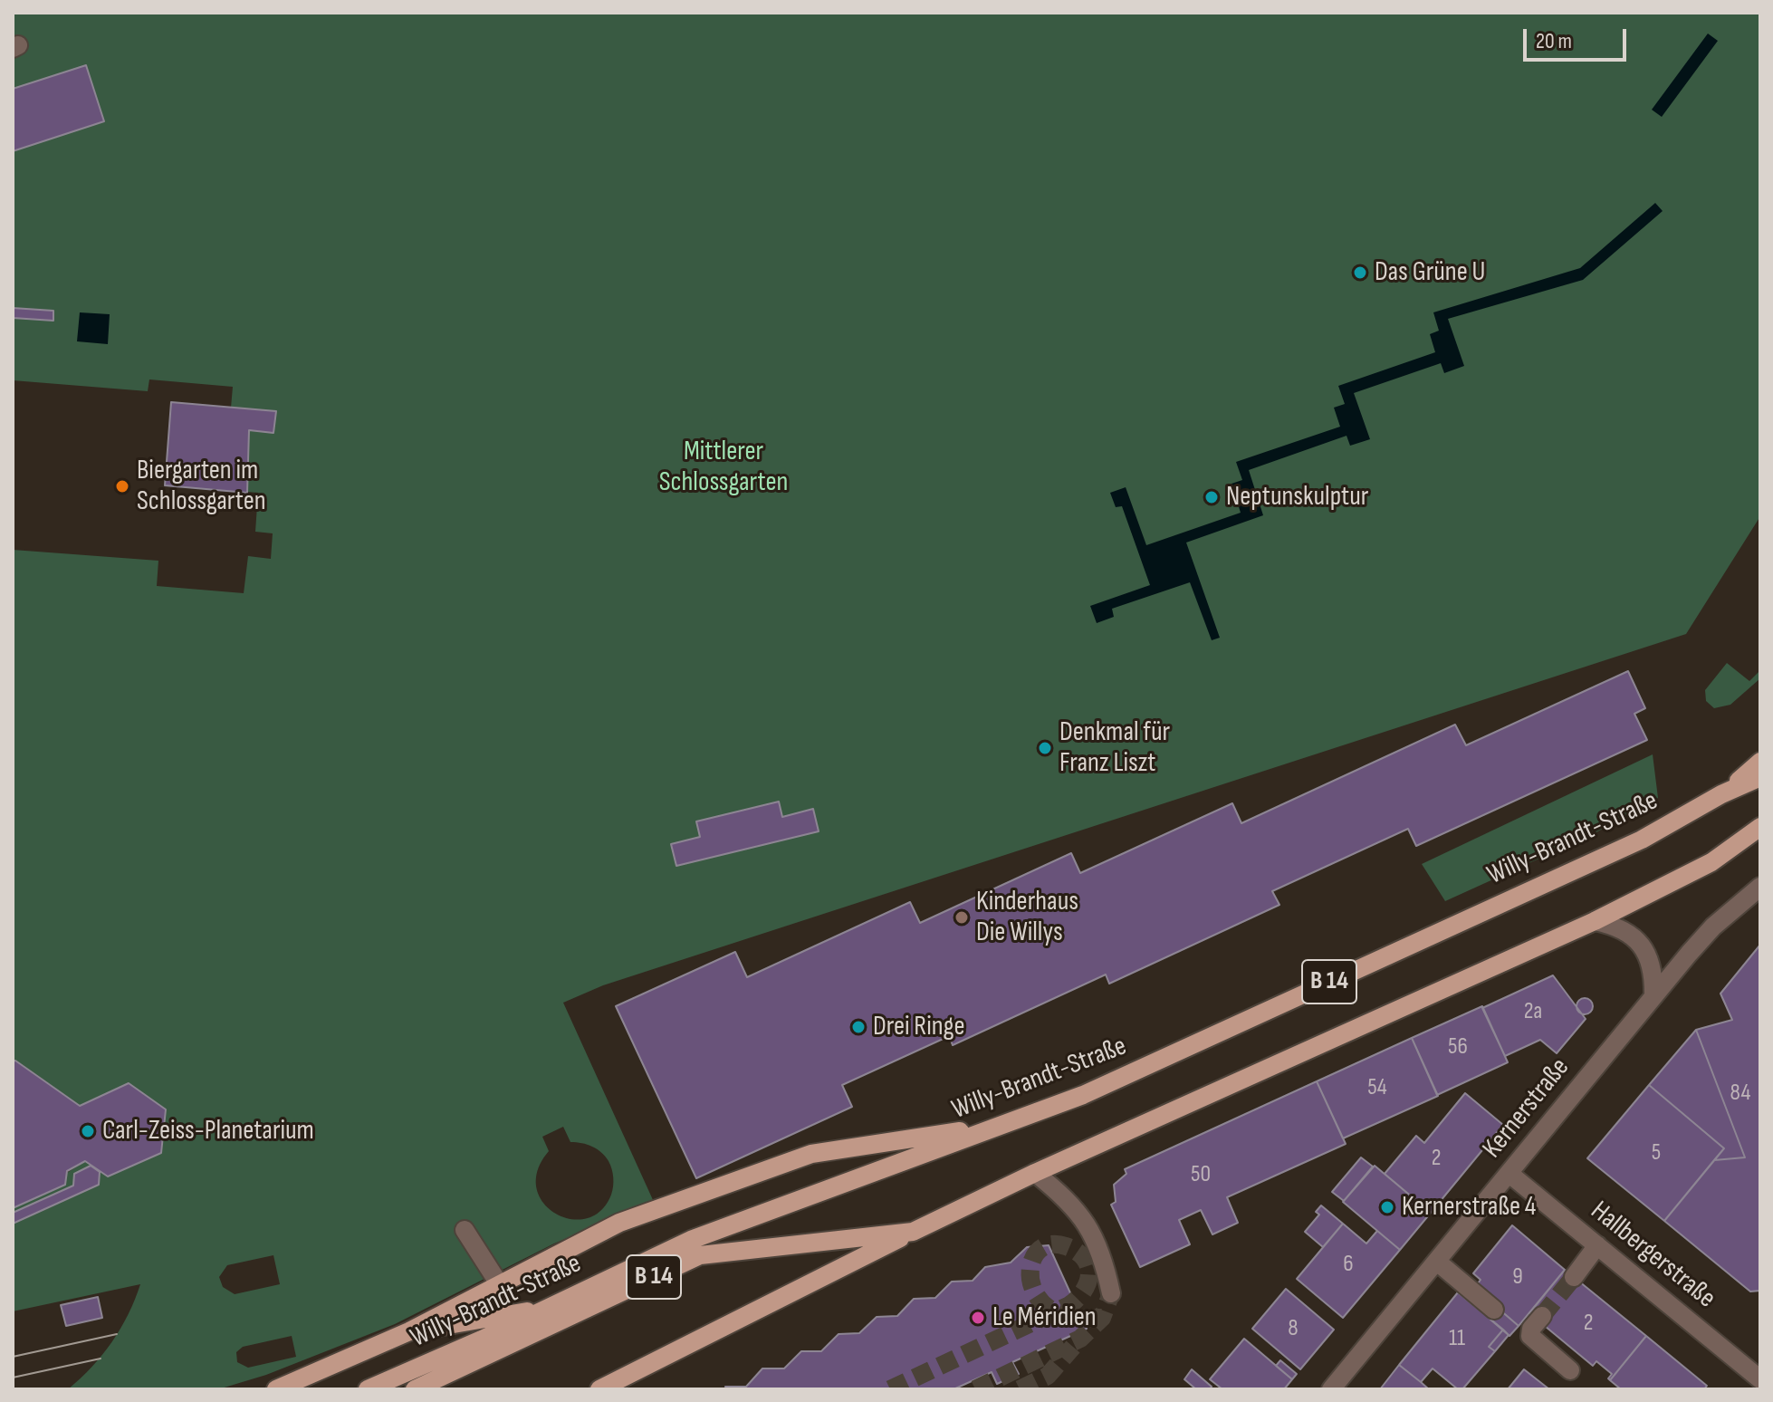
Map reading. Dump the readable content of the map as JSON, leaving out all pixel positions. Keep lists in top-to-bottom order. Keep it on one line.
{"streets":{"main road":["Willy-Brandt-Straße","B 14"],"street":["Kernerstraße","Hallbergerstraße"]},"crossings":[["Willy-Brandt-Straße","B 14"],["Kernerstraße","Hallbergerstraße"]],"parks":["Mittlerer Schlossgarten"],"places":["Das Grüne U","Biergarten im Schlossgarten","Neptunskulptur","Denkmal für Franz Liszt","Kinderhaus Die Willys","Drei Ringe","Carl-Zeiss-Planetarium","Kernerstraße 4","Le Méridien"],"house_numbers":["2a","56","54","84","5","2","50","6","9","2","8","11"],"scale_bar":"20 m"}
